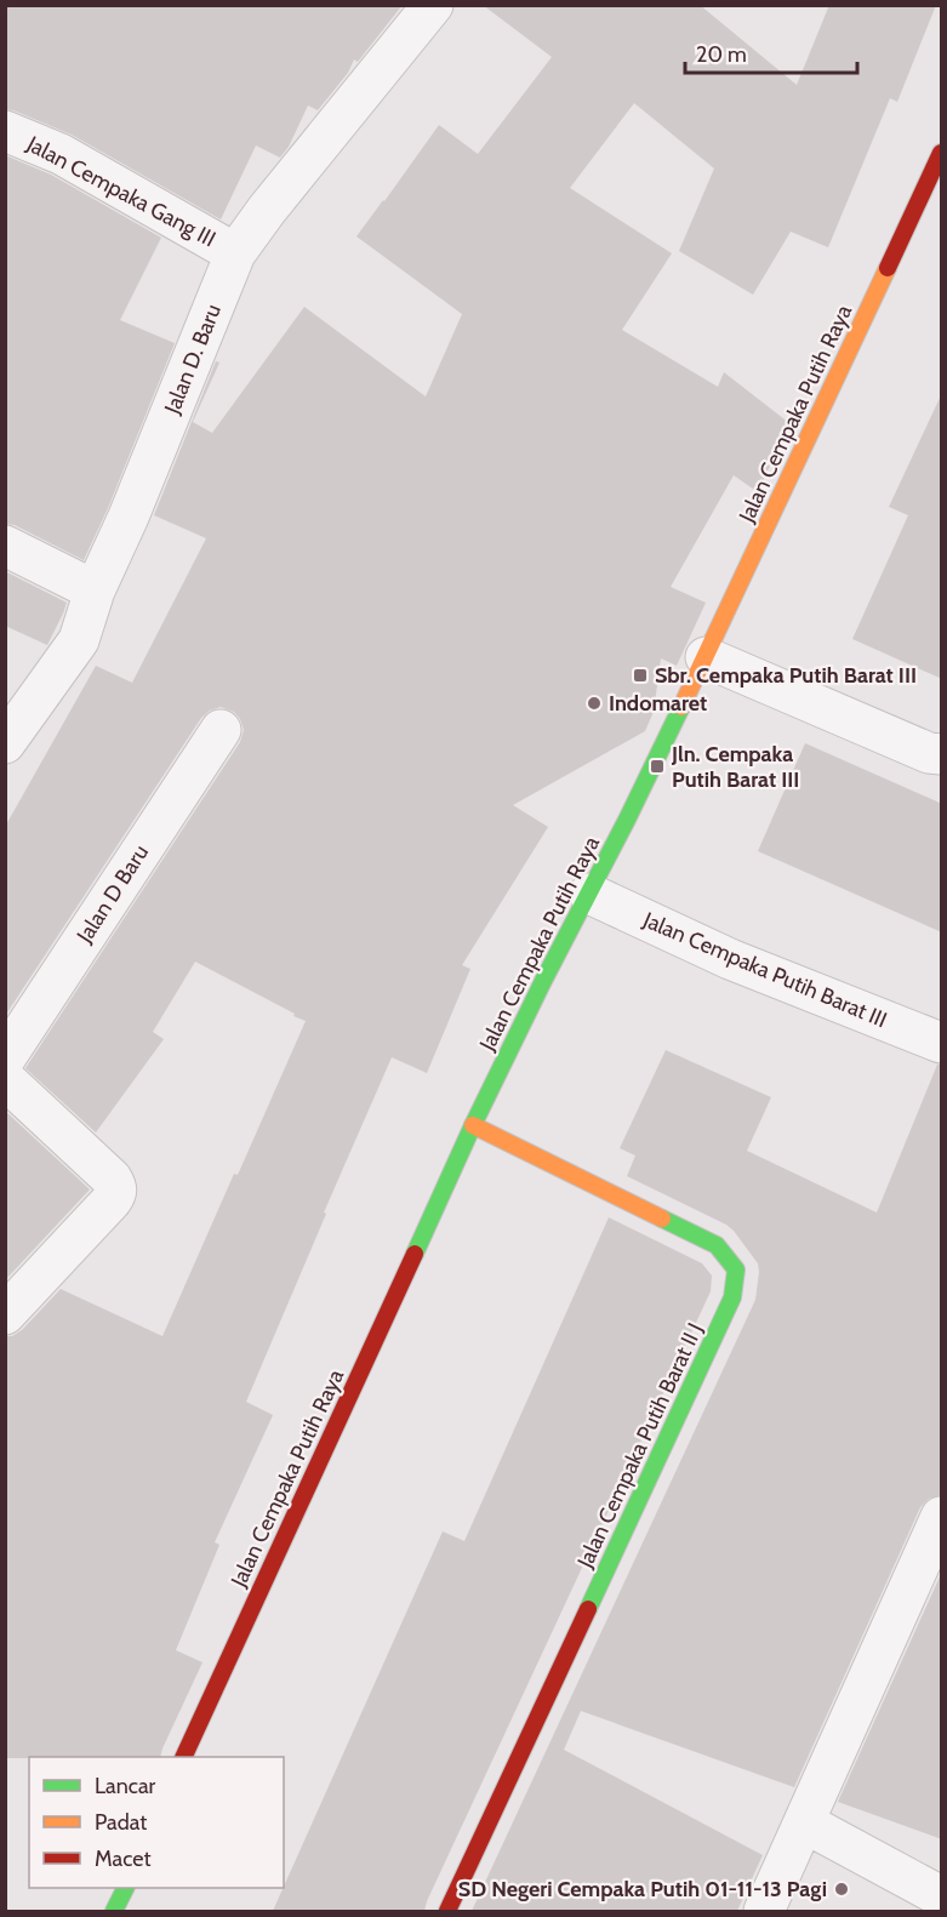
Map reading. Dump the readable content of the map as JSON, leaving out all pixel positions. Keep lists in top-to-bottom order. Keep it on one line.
{"streets":{"street":["Jalan Cempaka Gang III","Jalan D. Baru","Jalan Cempaka Putih Raya","Jalan D Baru","Jalan Cempaka Putih Barat III","Jalan Cempaka Putih Barat II J"]},"crossings":[["Jalan Cempaka Gang III","Jalan D. Baru"],["Jalan Cempaka Putih Raya","Jalan Cempaka Putih Barat III"],["Jalan Cempaka Putih Raya","Jalan Cempaka Putih Barat II J"]],"places":{"transit":["Sbr. Cempaka Putih Barat III","Jln. Cempaka Putih Barat III"],"other":["Indomaret","SD Negeri Cempaka Putih 01-11-13 Pagi"]},"legend":["Lancar","Padat","Macet"],"scale_bar":"20 m"}
